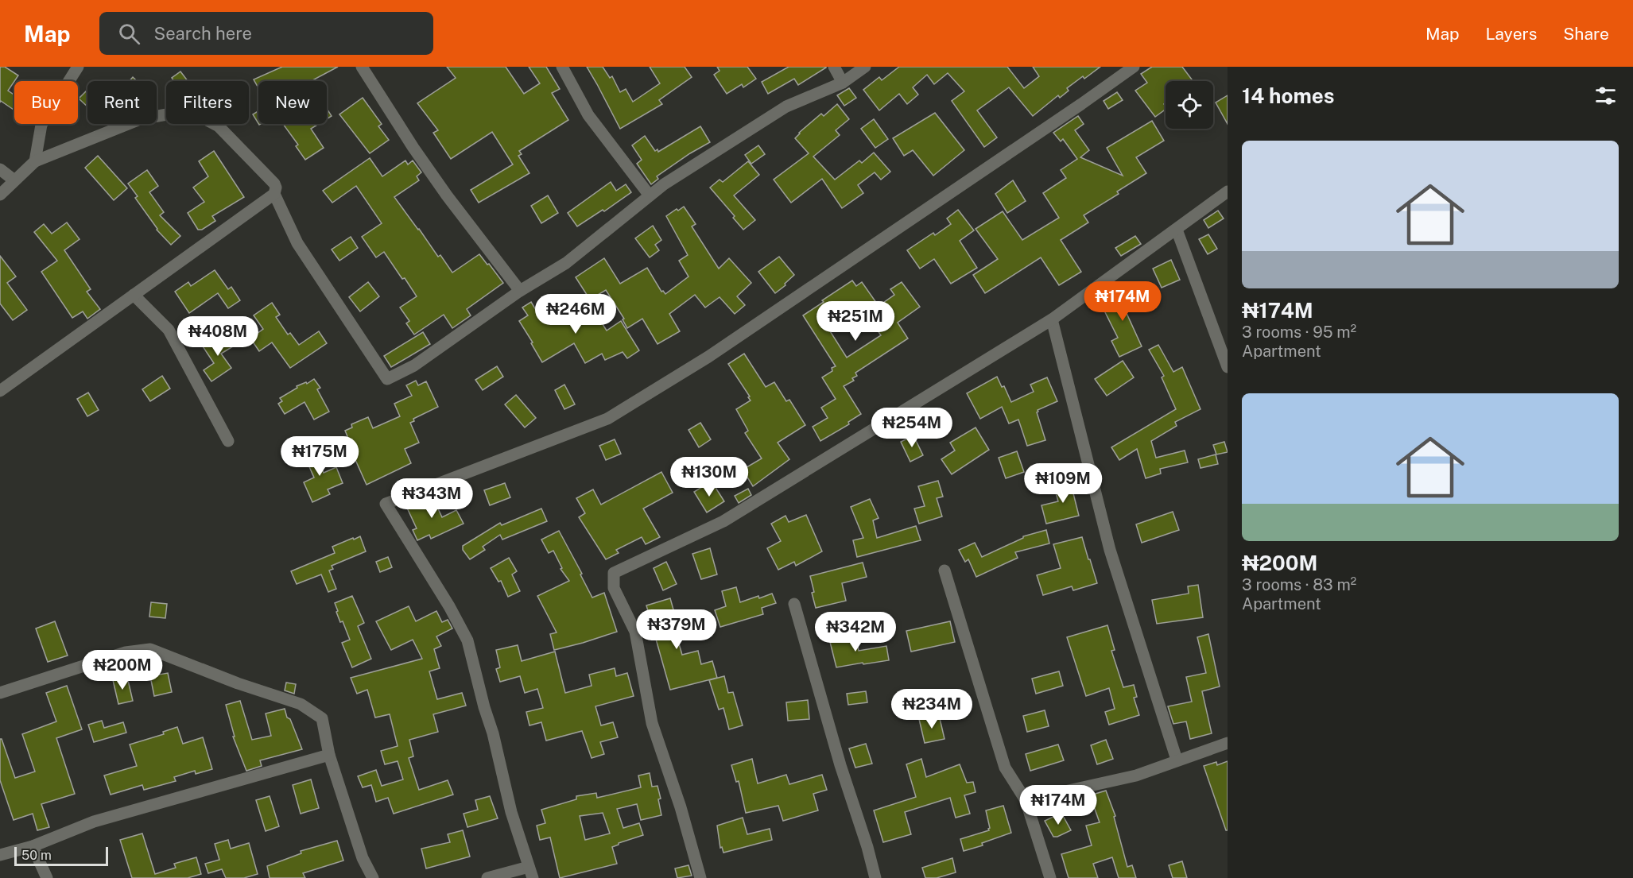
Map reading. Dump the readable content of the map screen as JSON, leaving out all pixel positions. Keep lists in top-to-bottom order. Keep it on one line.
{"scale_bar":"50 m","page":{"header":"Map","search":"Search here","nav":["Map","Layers","Share"],"heading":"14 homes","chip":["Buy","Rent","Filters","New"],"list":[{"name":"₦174M","note":"3 rooms · 95 m² · Apartment"},{"name":"₦200M","note":"3 rooms · 83 m² · Apartment"}],"price":["₦174M","₦246M","₦251M","₦408M","₦254M","₦175M","₦130M","₦109M","₦343M","₦379M","₦342M","₦200M","₦234M","₦174M"],"scale":"50 m"}}
